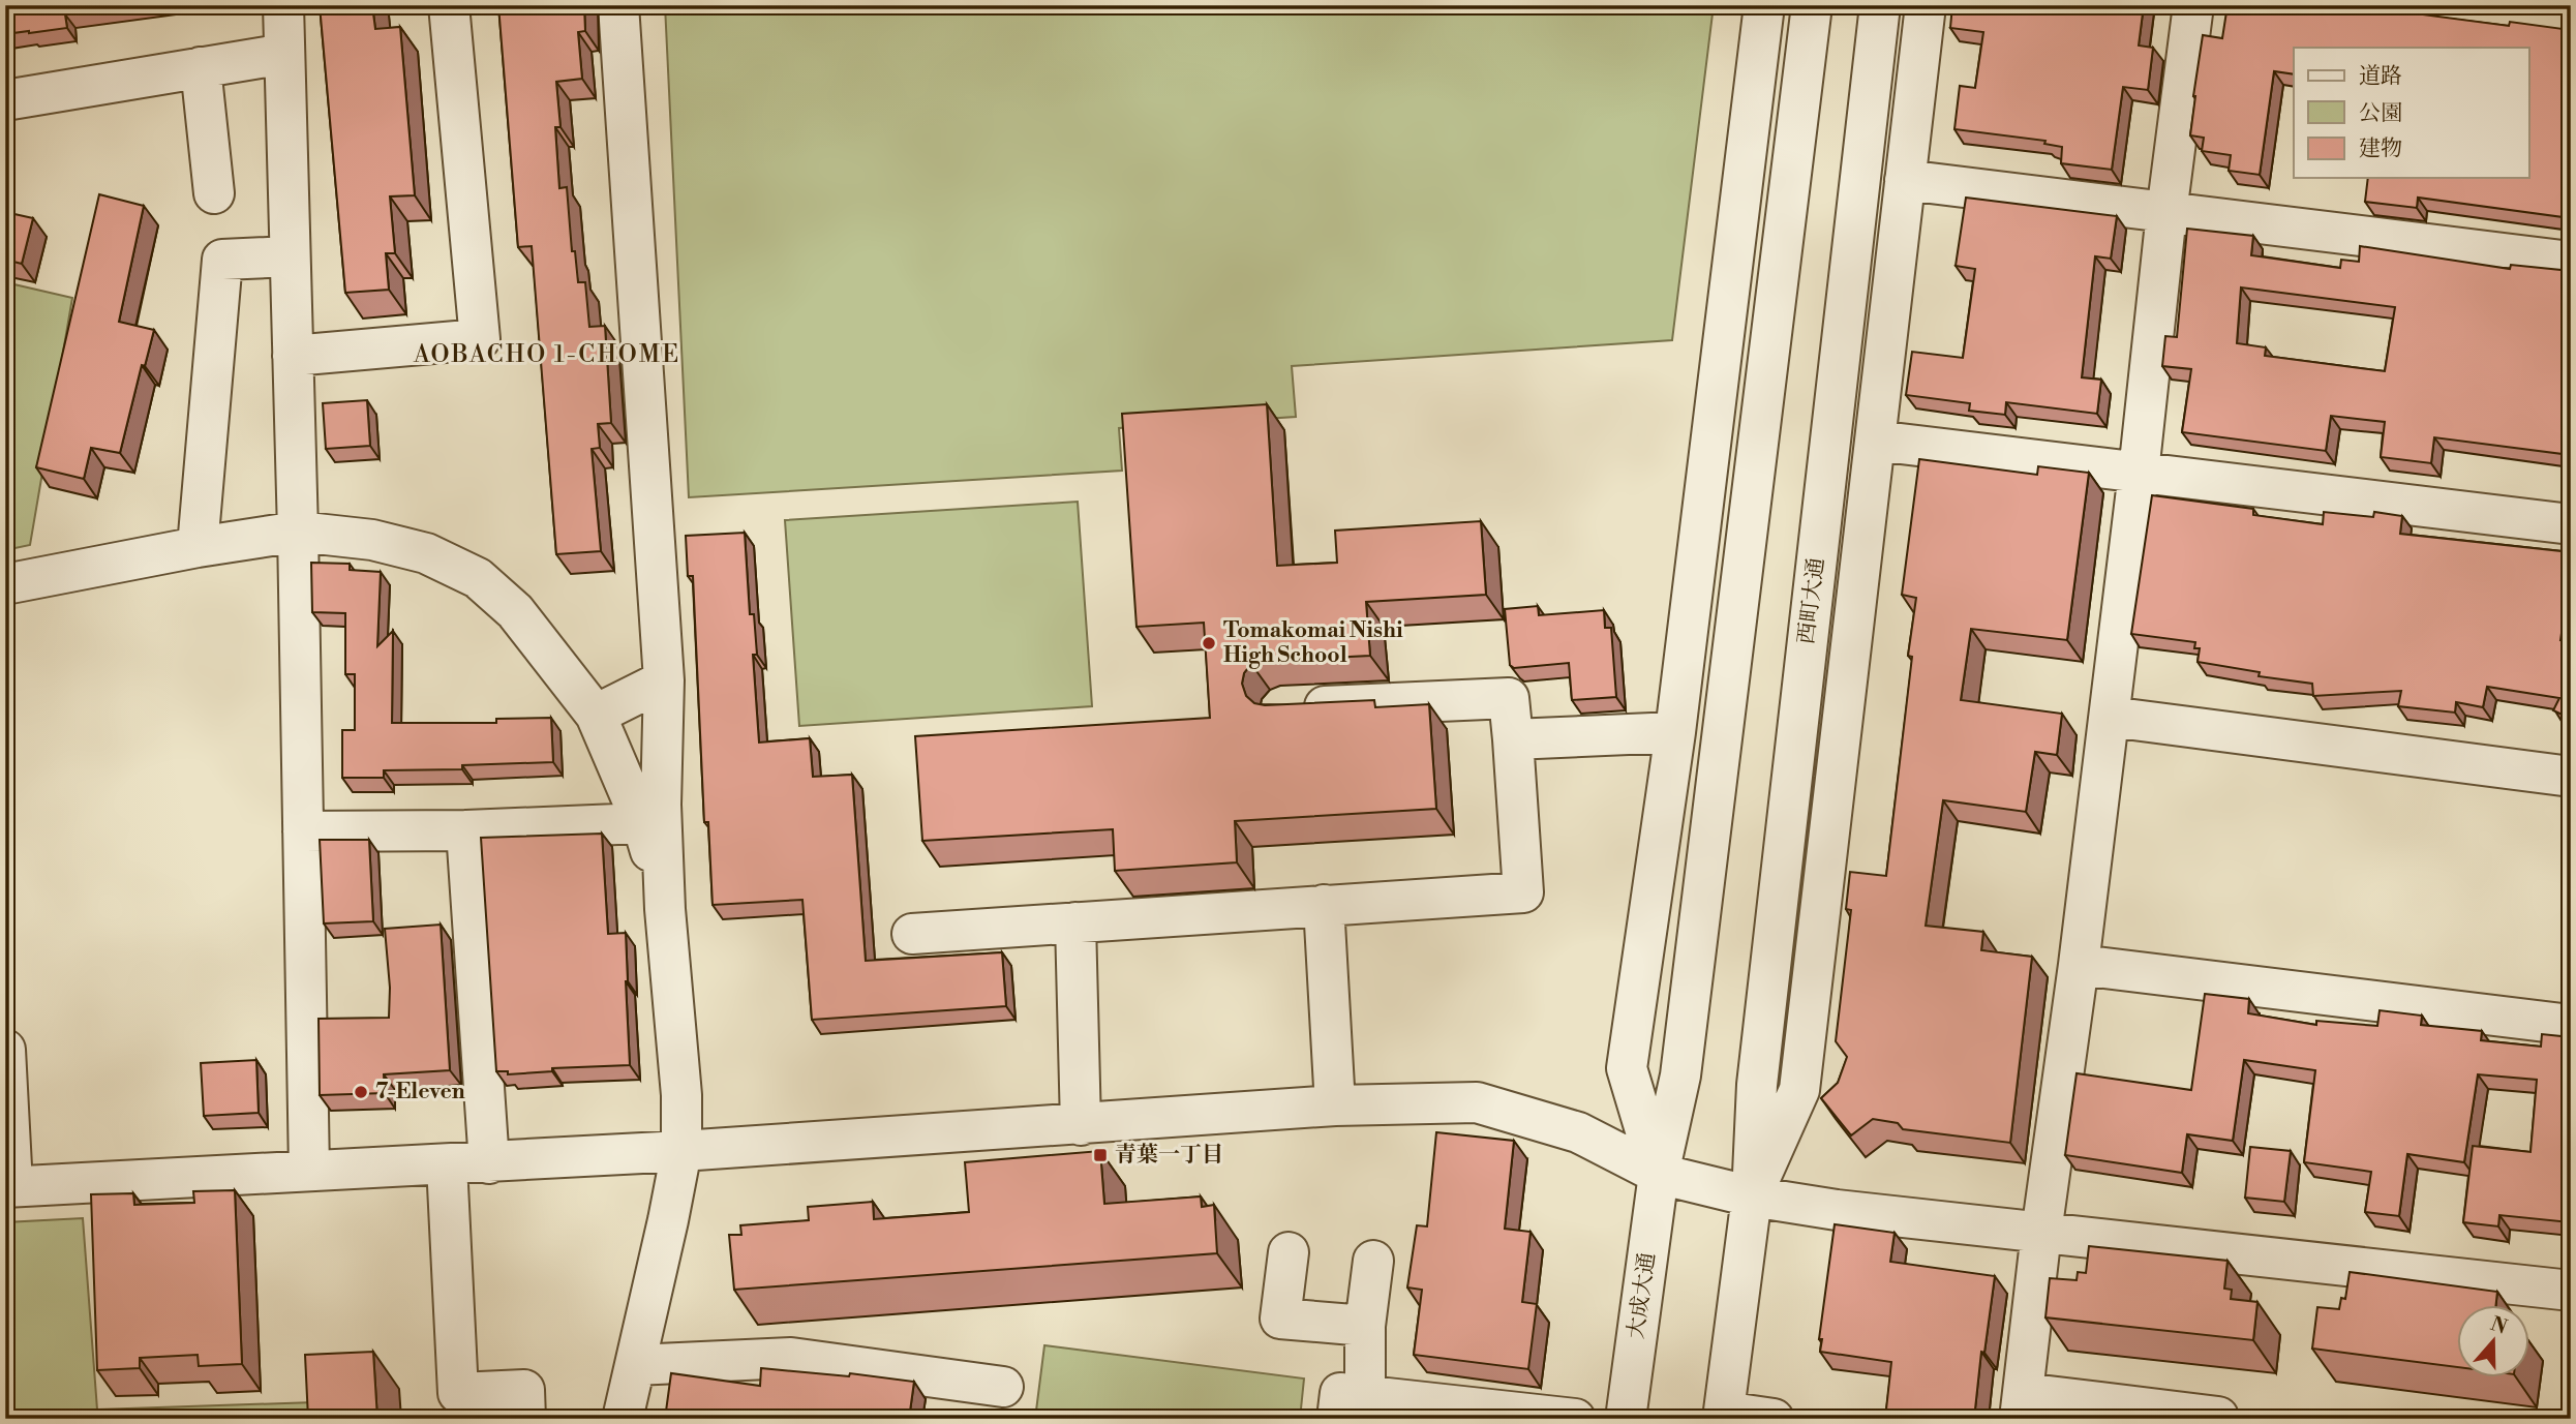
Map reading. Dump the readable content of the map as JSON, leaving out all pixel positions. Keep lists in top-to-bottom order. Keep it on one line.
{"streets":{"street":["西町大通","大成大通"]},"districts":["AOBACHO 1-CHOME"],"places":{"other":["Tomakomai Nishi High School","7-Eleven"],"transit":["青葉一丁目"]},"legend":["道路","公園","建物"],"north":"top"}
